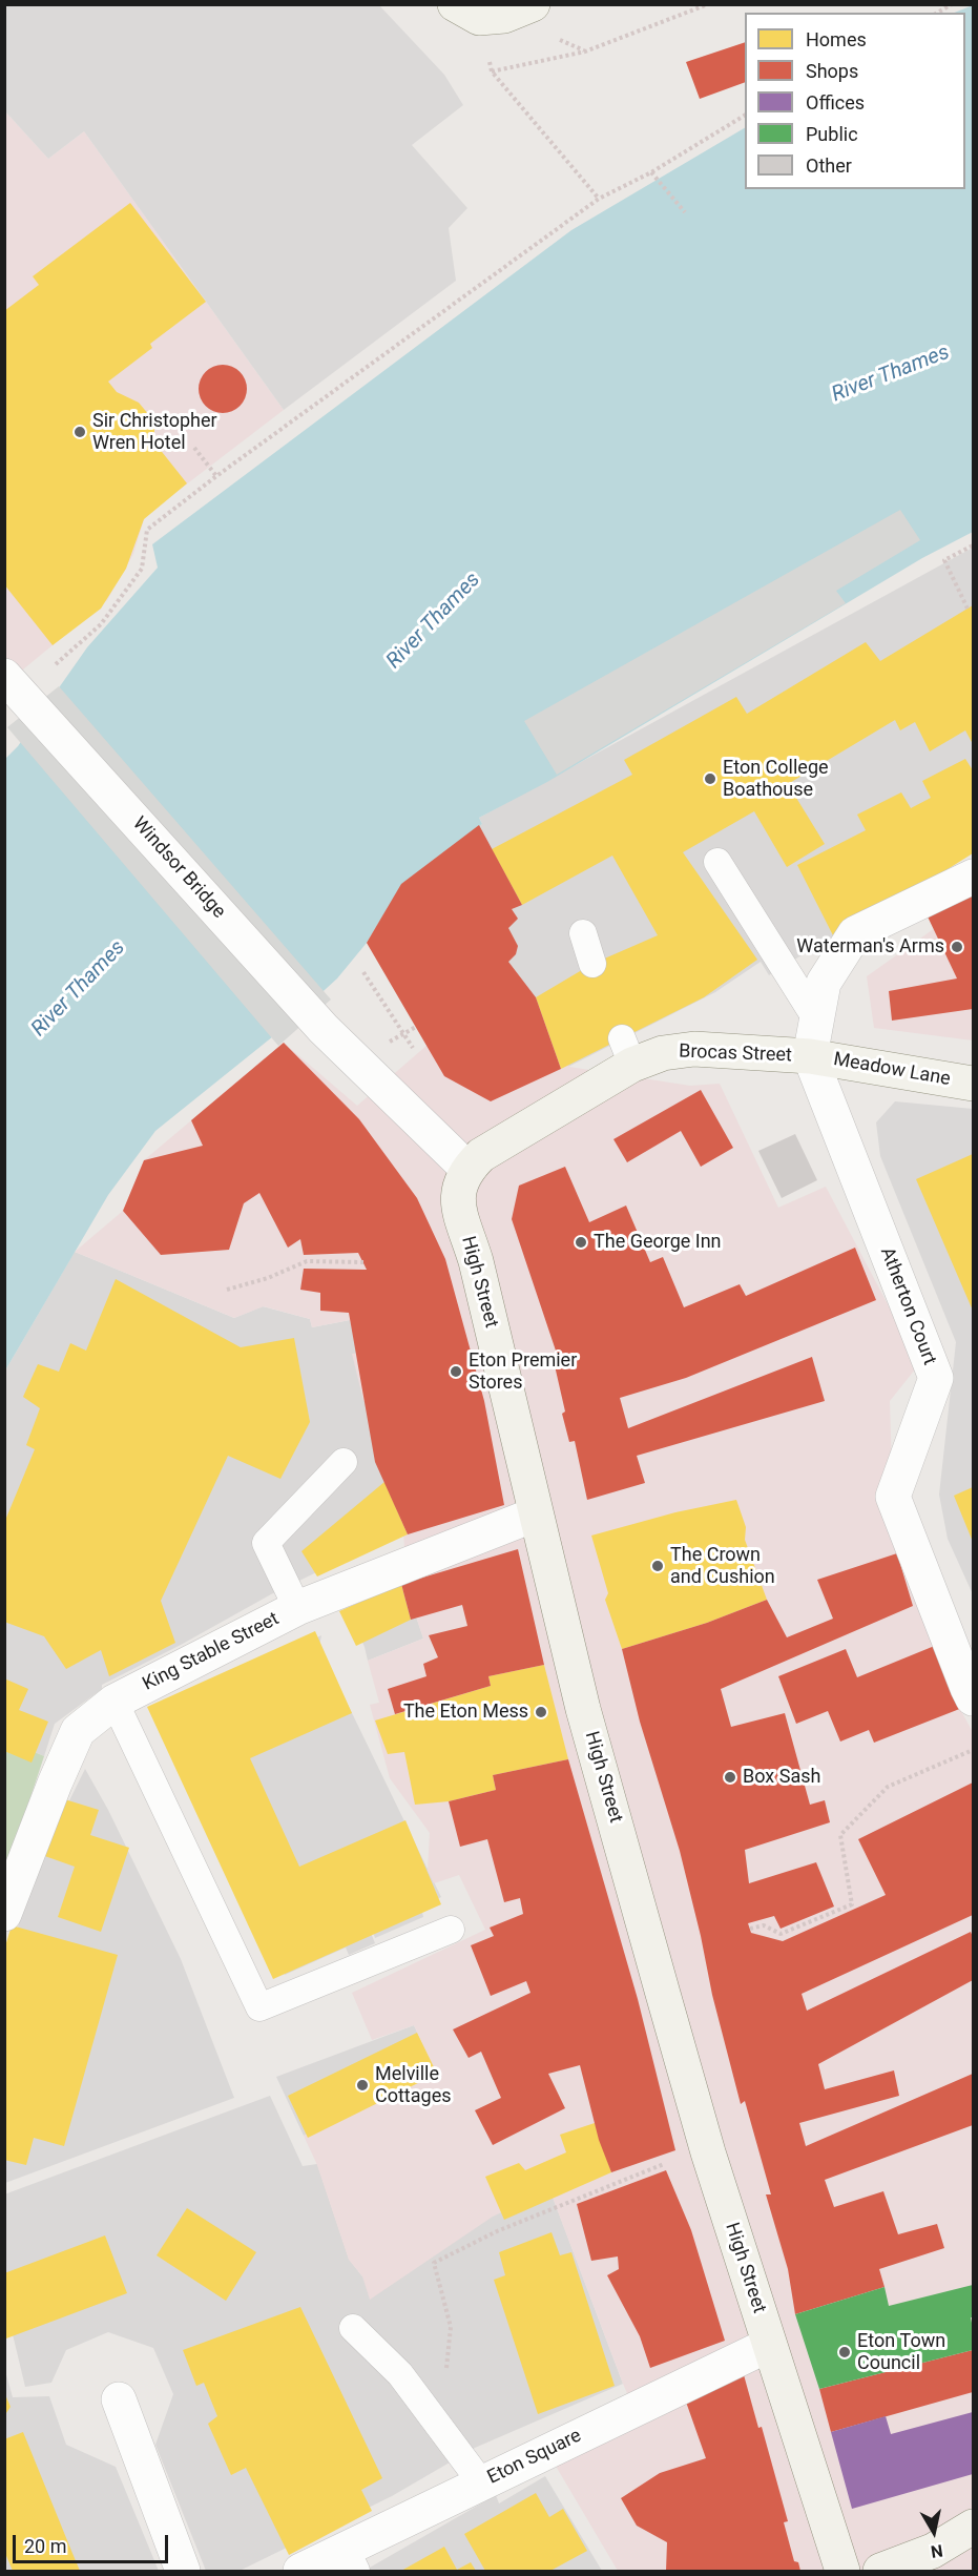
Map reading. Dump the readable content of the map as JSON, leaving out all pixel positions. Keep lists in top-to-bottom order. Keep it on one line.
{"streets":{"main road":["Brocas Street","Meadow Lane","High Street"],"street":["Windsor Bridge","Atherton Court","King Stable Street","Eton Square"]},"crossings":[["Windsor Bridge","Brocas Street"],["Windsor Bridge","High Street"],["Brocas Street","Meadow Lane"],["Brocas Street","High Street"],["Brocas Street","Atherton Court"],["Meadow Lane","Atherton Court"],["High Street","King Stable Street"],["High Street","Eton Square"]],"water":["River Thames"],"places":["Sir Christopher Wren Hotel","Eton College Boathouse","Waterman's Arms","The George Inn","Eton Premier Stores","The Crown and Cushion","The Eton Mess","Box Sash","Melville Cottages","Eton Town Council"],"legend":["Homes","Shops","Offices","Public","Other"],"scale_bar":"20 m","north":"bottom"}
